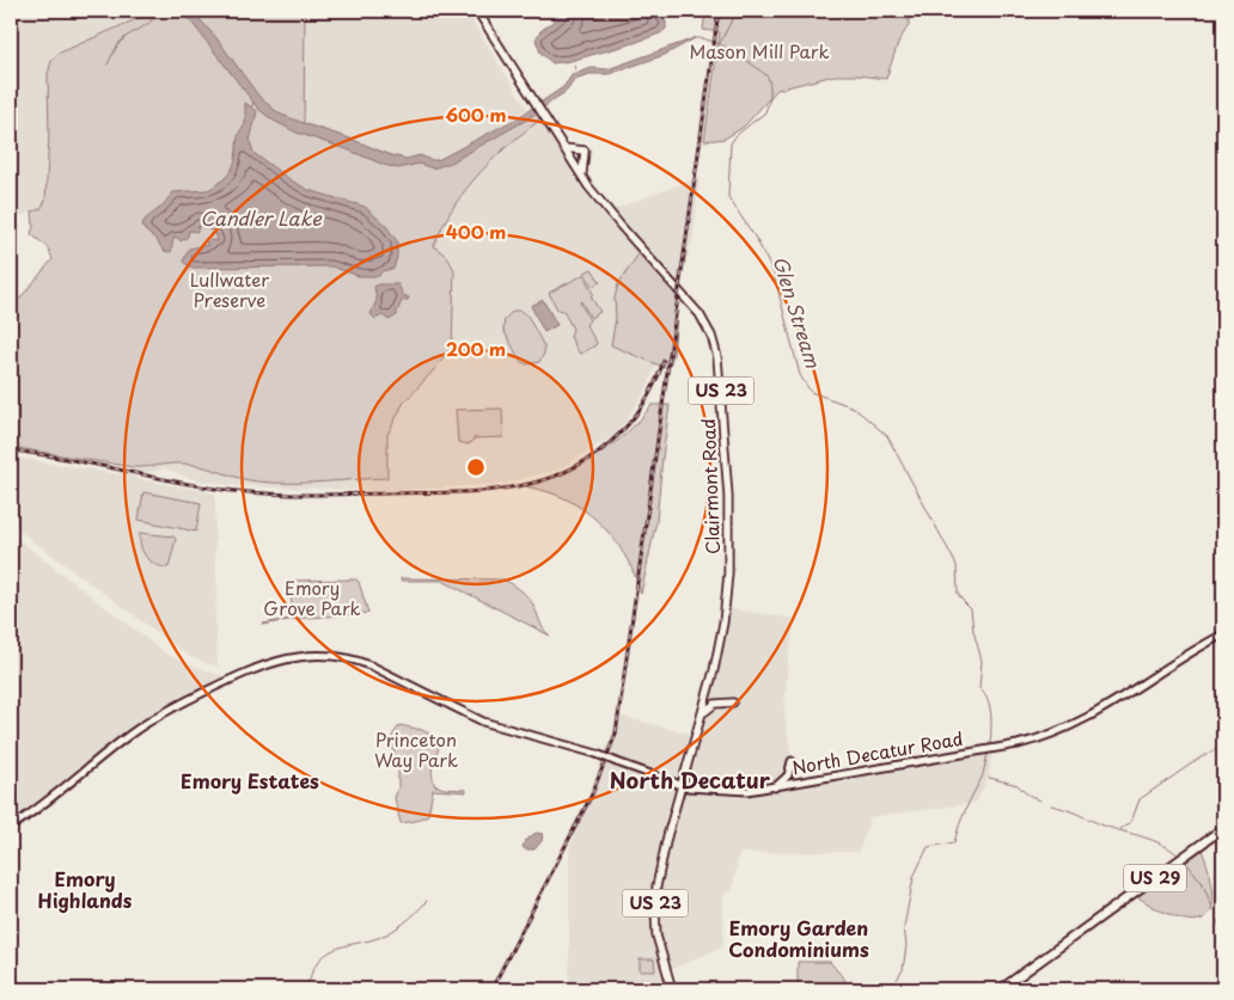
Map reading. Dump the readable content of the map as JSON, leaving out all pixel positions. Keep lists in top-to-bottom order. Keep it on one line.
{"streets":{"highway":["US 29"],"main road":["US 23","Clairmont Road","North Decatur Road"]},"crossings":[["Clairmont Road","North Decatur Road"]],"districts":["Emory Estates","North Decatur","Emory Highlands","Emory Garden Condominiums"],"water":["Candler Lake","Glen Stream"],"parks":["Mason Mill Park","Lullwater Preserve","Emory Grove Park","Princeton Way Park"],"rings":["600 m","400 m","200 m"]}
